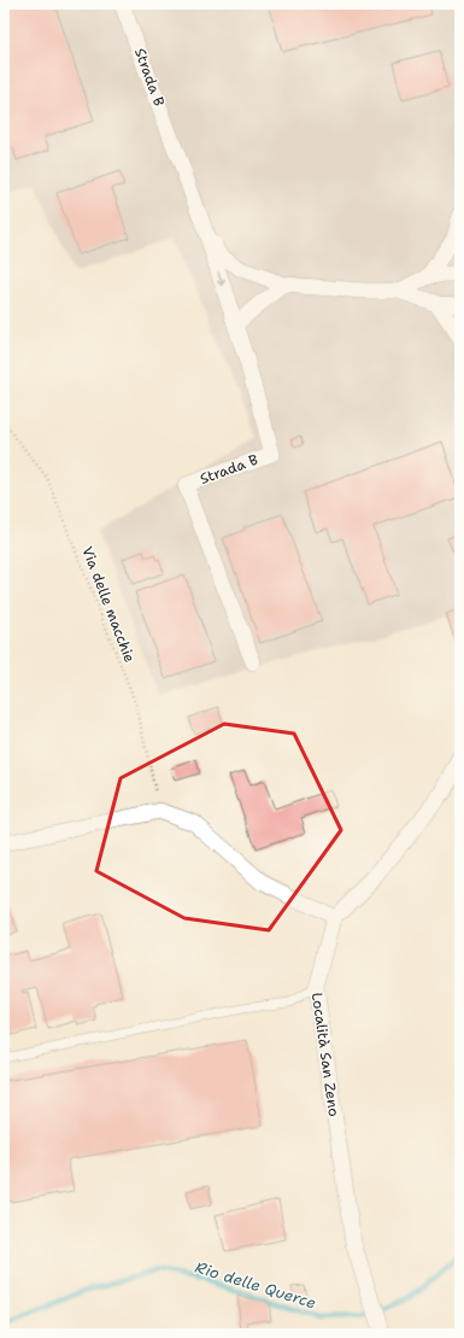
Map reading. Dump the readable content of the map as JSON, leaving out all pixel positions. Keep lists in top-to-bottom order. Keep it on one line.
{"streets":{"street":["Strada B","Località San Zeno"],"path":["Via delle macchie"]},"water":["Rio delle Querce"]}
